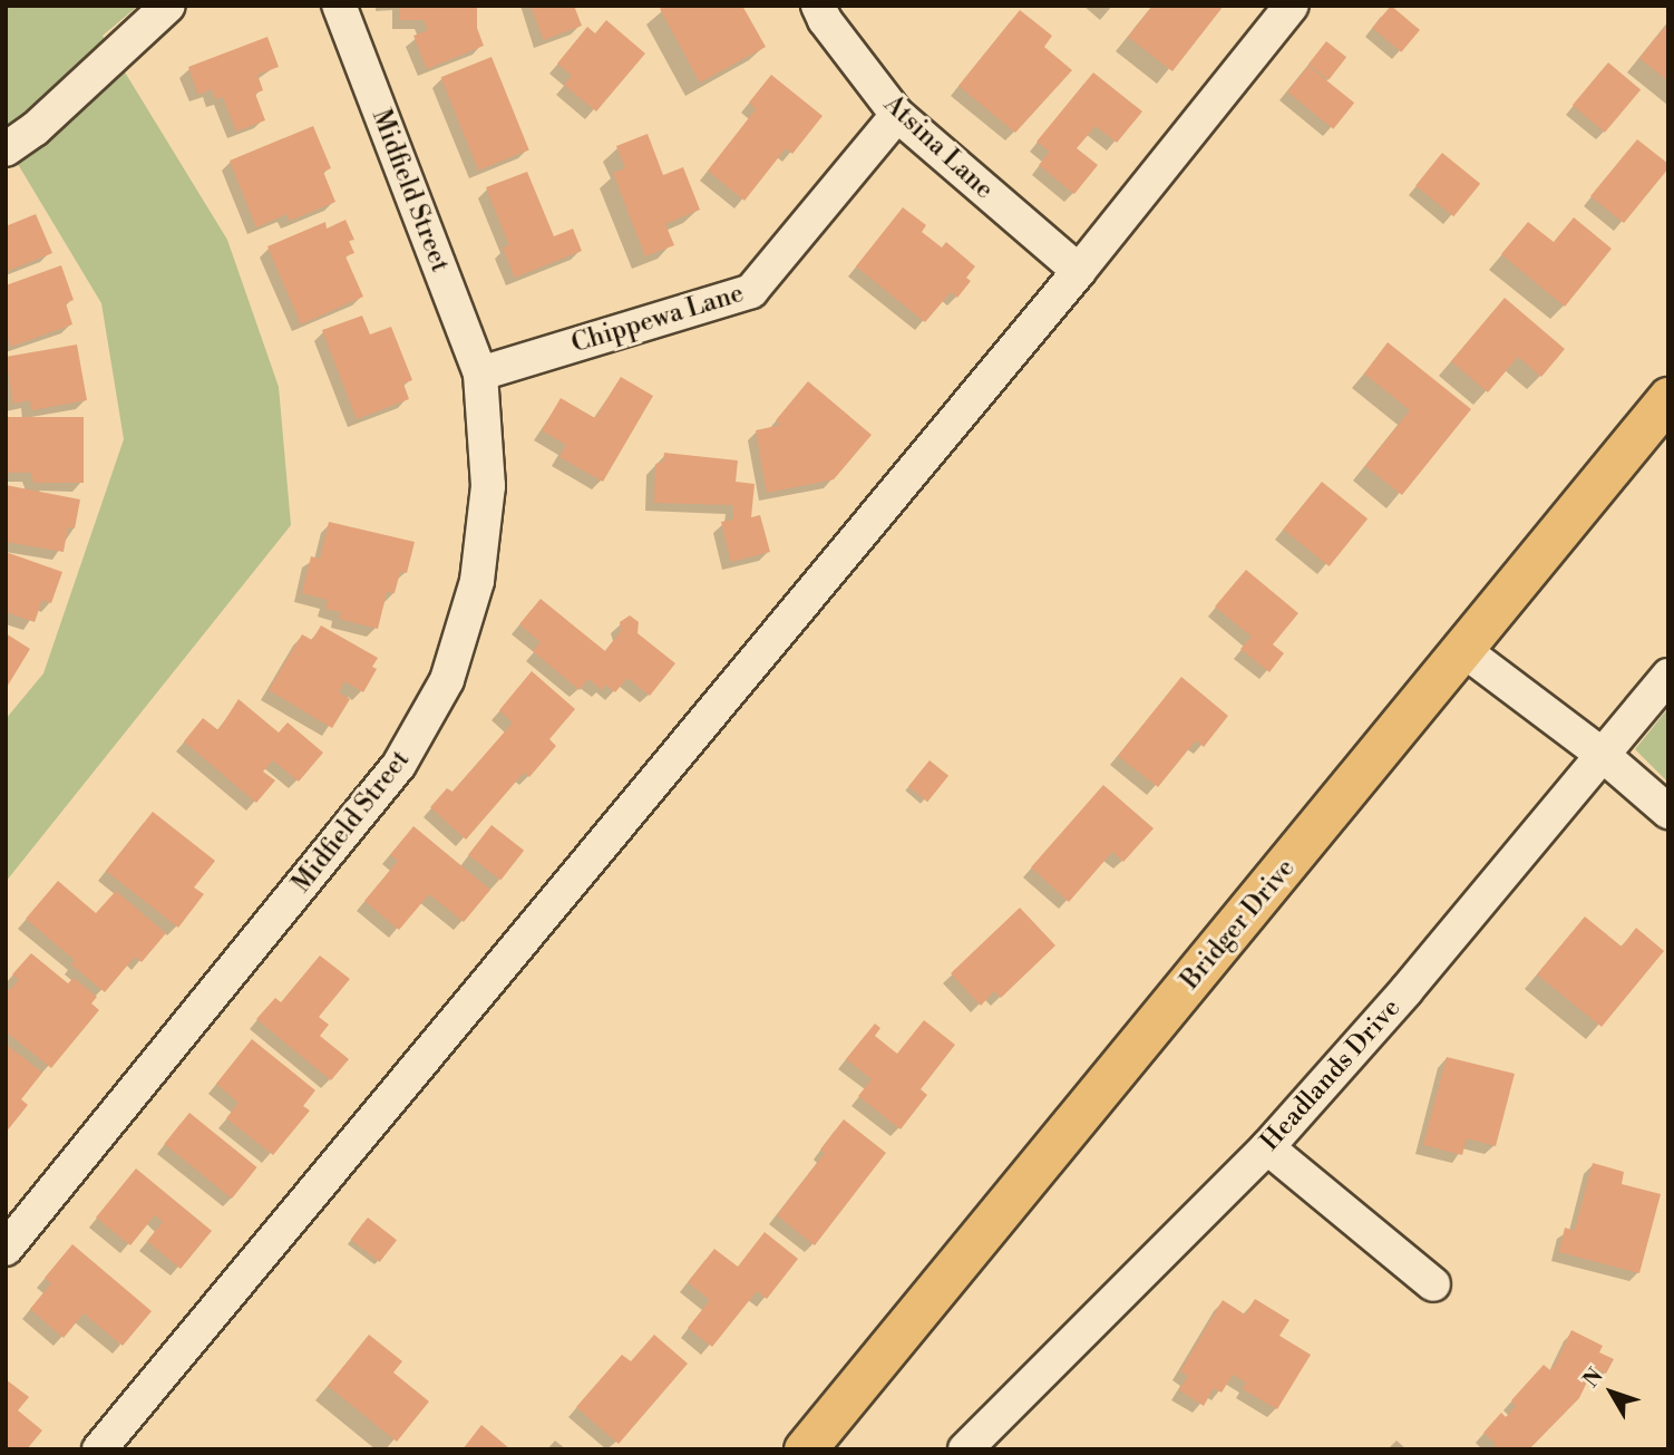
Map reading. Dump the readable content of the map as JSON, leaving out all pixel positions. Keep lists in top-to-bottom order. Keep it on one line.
{"streets":{"main road":["Bridger Drive"],"street":["Atsina Lane","Midfield Street","Chippewa Lane","Headlands Drive"]},"crossings":[["Atsina Lane","Chippewa Lane"],["Midfield Street","Chippewa Lane"]],"north":"top left"}
